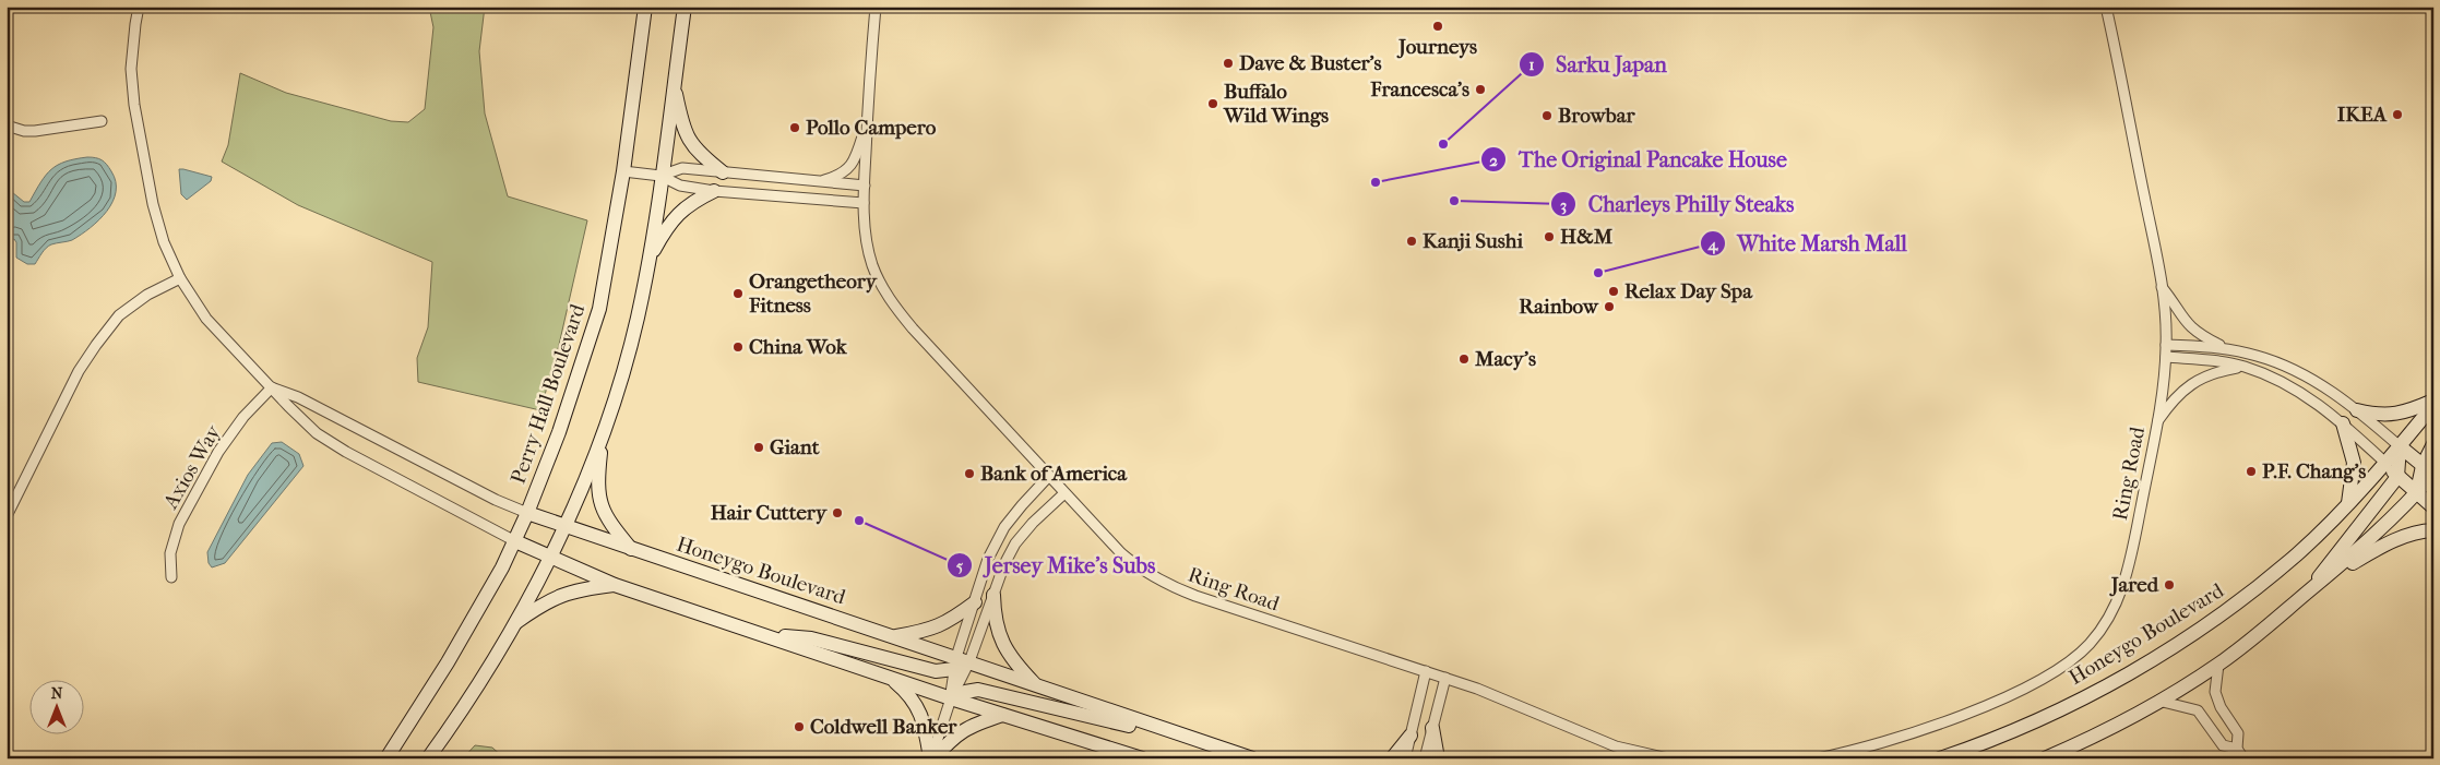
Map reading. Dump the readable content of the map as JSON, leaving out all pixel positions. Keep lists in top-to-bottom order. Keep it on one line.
{"streets":{"main road":["Perry Hall Boulevard","Honeygo Boulevard"],"street":["Axios Way","Ring Road"]},"crossings":[["Perry Hall Boulevard","Honeygo Boulevard"],["Axios Way","Honeygo Boulevard"]],"places":["Journeys","Dave & Buster's","Francesca's","Buffalo Wild Wings","IKEA","Browbar","Pollo Campero","Sarku Japan","The Original Pancake House","Charleys Philly Steaks","H&M","Kanji Sushi","White Marsh Mall","Relax Day Spa","Orangetheory Fitness","Rainbow","China Wok","Macy's","Giant","P.F. Chang's","Bank of America","Hair Cuttery","Jersey Mike's Subs","Jared","Coldwell Banker"],"north":"top"}
